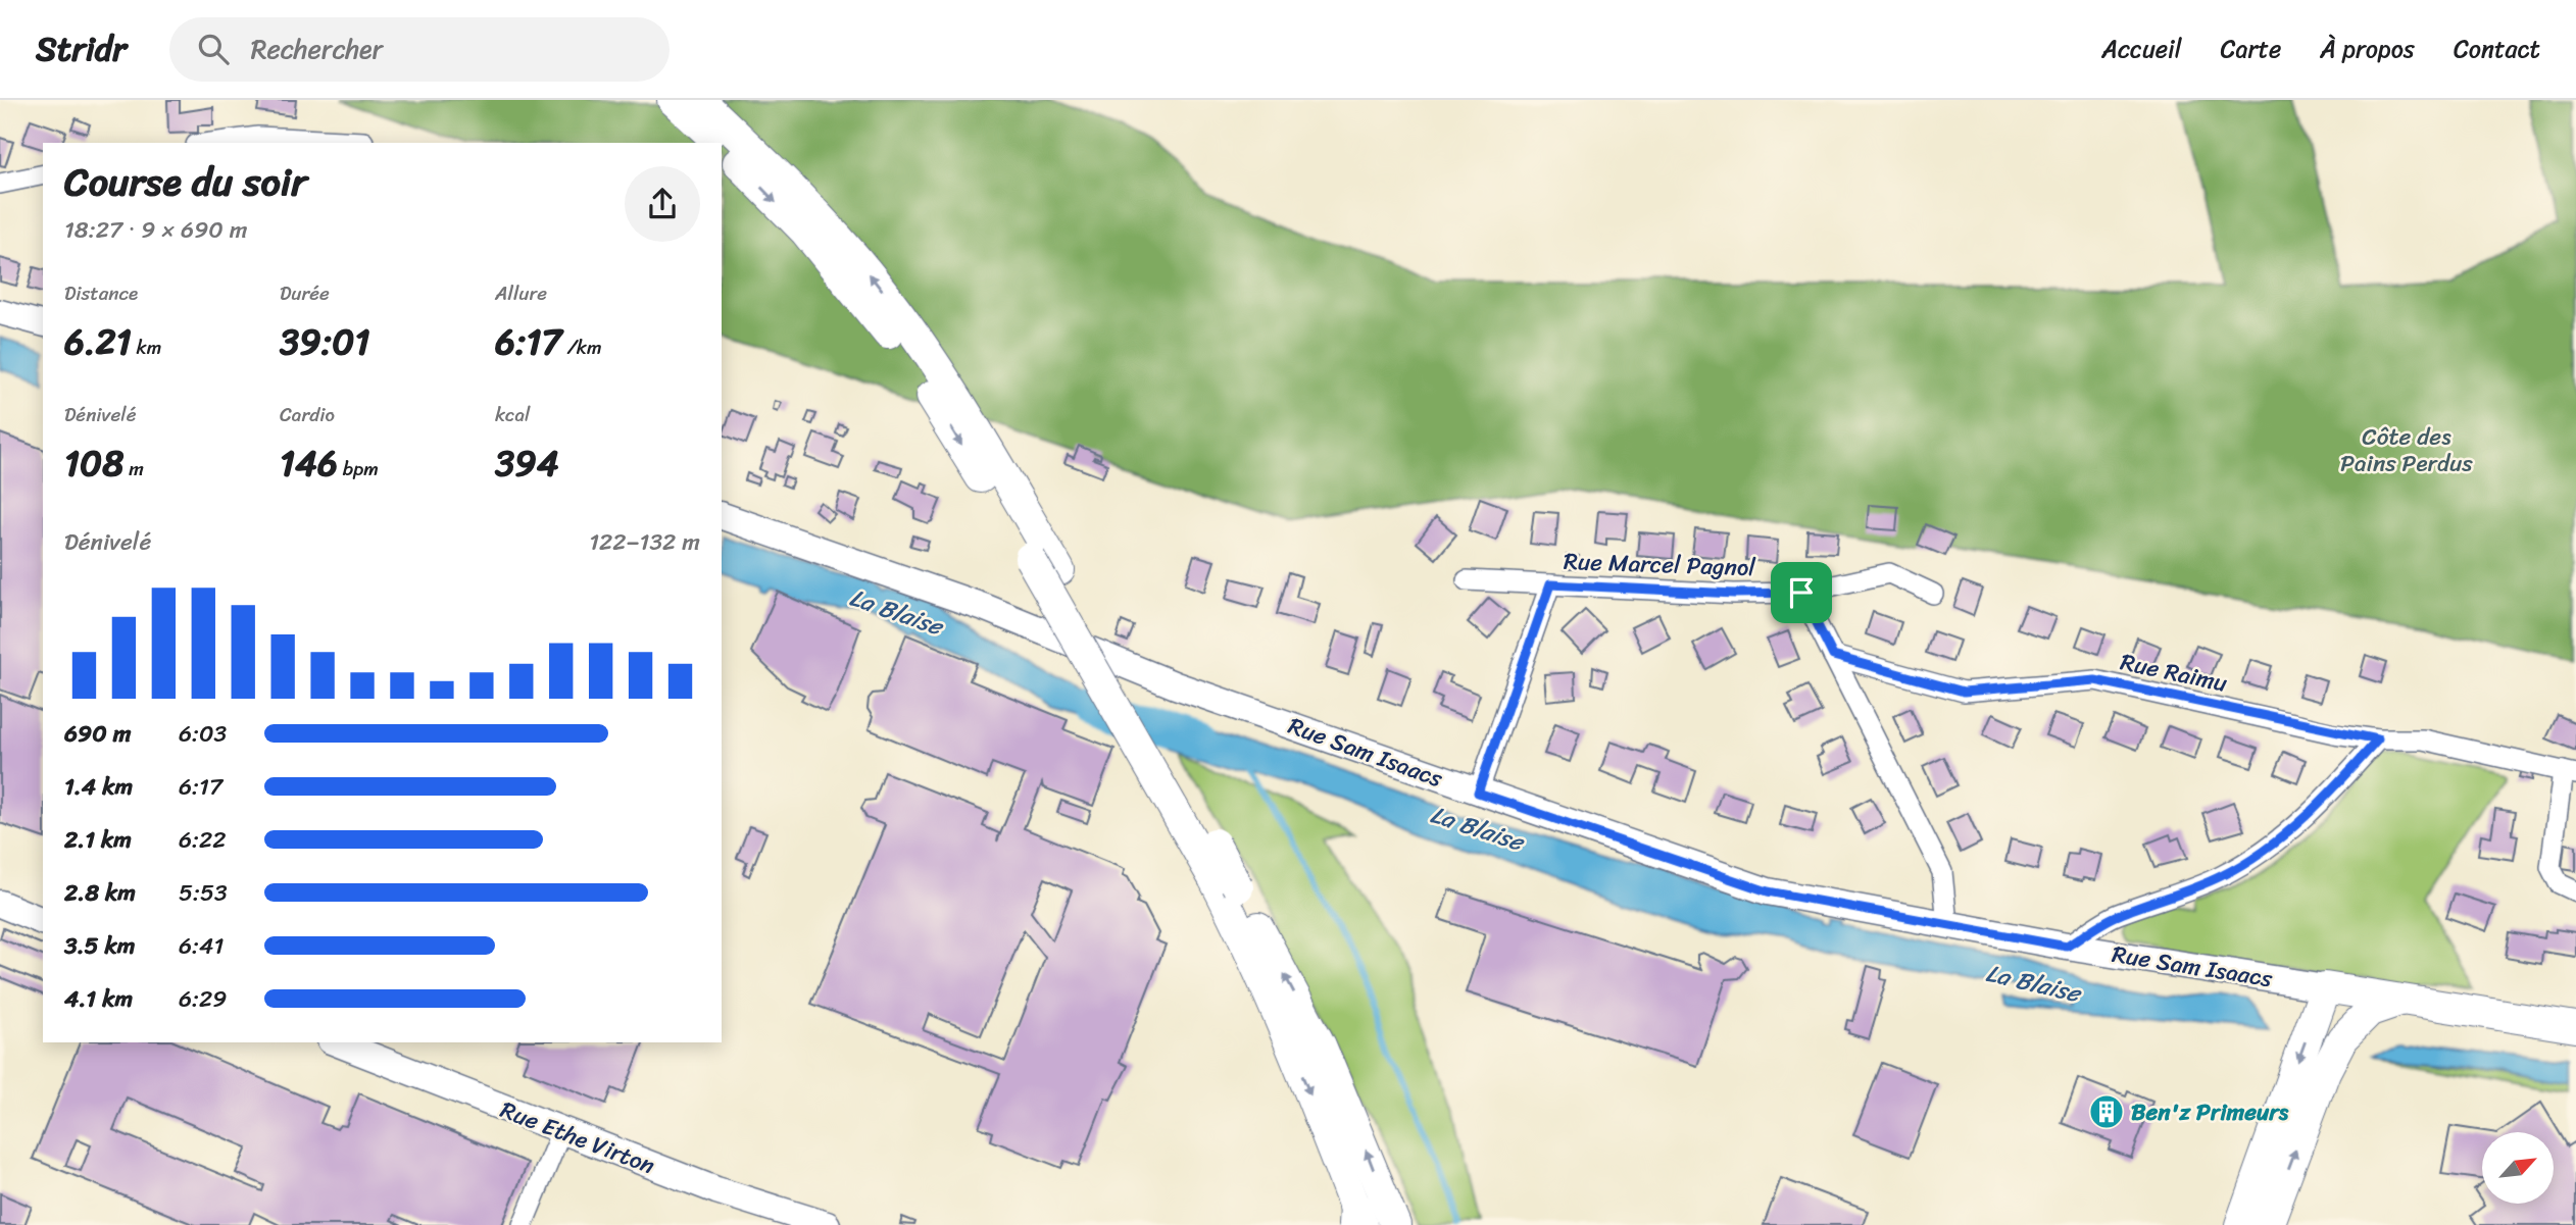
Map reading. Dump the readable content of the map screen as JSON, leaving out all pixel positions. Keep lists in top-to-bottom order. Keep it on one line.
{"streets":{"main road":["Rue Sam Isaacs","Rue Ethe Virton"],"street":["Rue Marcel Pagnol","Rue Raimu"]},"crossings":[["Rue Marcel Pagnol","Rue Sam Isaacs"]],"water":["La Blaise"],"parks":["Côte des Pains Perdus"],"places":{"building":["Ben'z Primeurs"]},"north":"top right","page":{"header":"Stridr","search":"Rechercher","nav":["Accueil","Carte","À propos","Contact"],"heading":["Course du soir","18:27 · 9 × 690 m"],"stats":[["Distance","6.21 km"],["Durée","39:01"],["Allure","6:17 /km"],["Dénivelé","108 m"],["Cardio","146 bpm"],["kcal","394"]],"chart":["Dénivelé","122–132 m"],"list":[{"name":"690 m","note":"6:03"},{"name":"1.4 km","note":"6:17"},{"name":"2.1 km","note":"6:22"},{"name":"2.8 km","note":"5:53"},{"name":"3.5 km","note":"6:41"},{"name":"4.1 km","note":"6:29"}]}}
